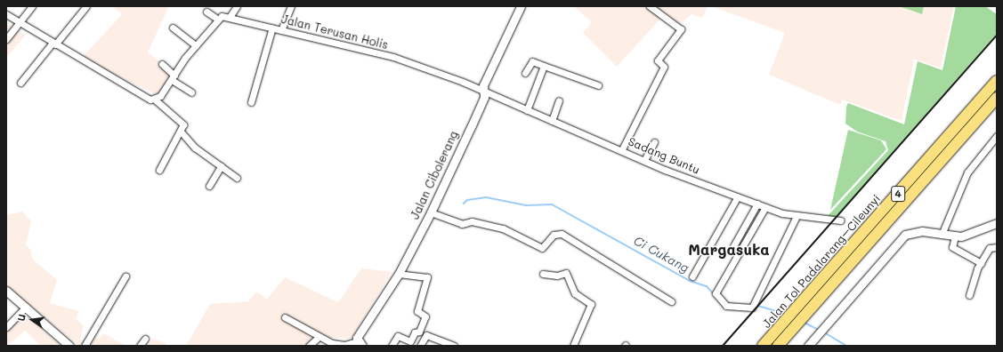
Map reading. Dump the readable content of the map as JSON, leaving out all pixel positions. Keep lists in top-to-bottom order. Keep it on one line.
{"streets":{"highway":["4","Jalan Tol Padalarang–Cileunyi"],"street":["Jalan Terusan Holis","Sadang Buntu","Jalan Cibolerang"]},"crossings":[["Jalan Terusan Holis","Sadang Buntu"],["Jalan Terusan Holis","Jalan Cibolerang"],["Sadang Buntu","Jalan Cibolerang"]],"districts":["Margasuka"],"water":["Ci Cukang"],"north":"left"}
